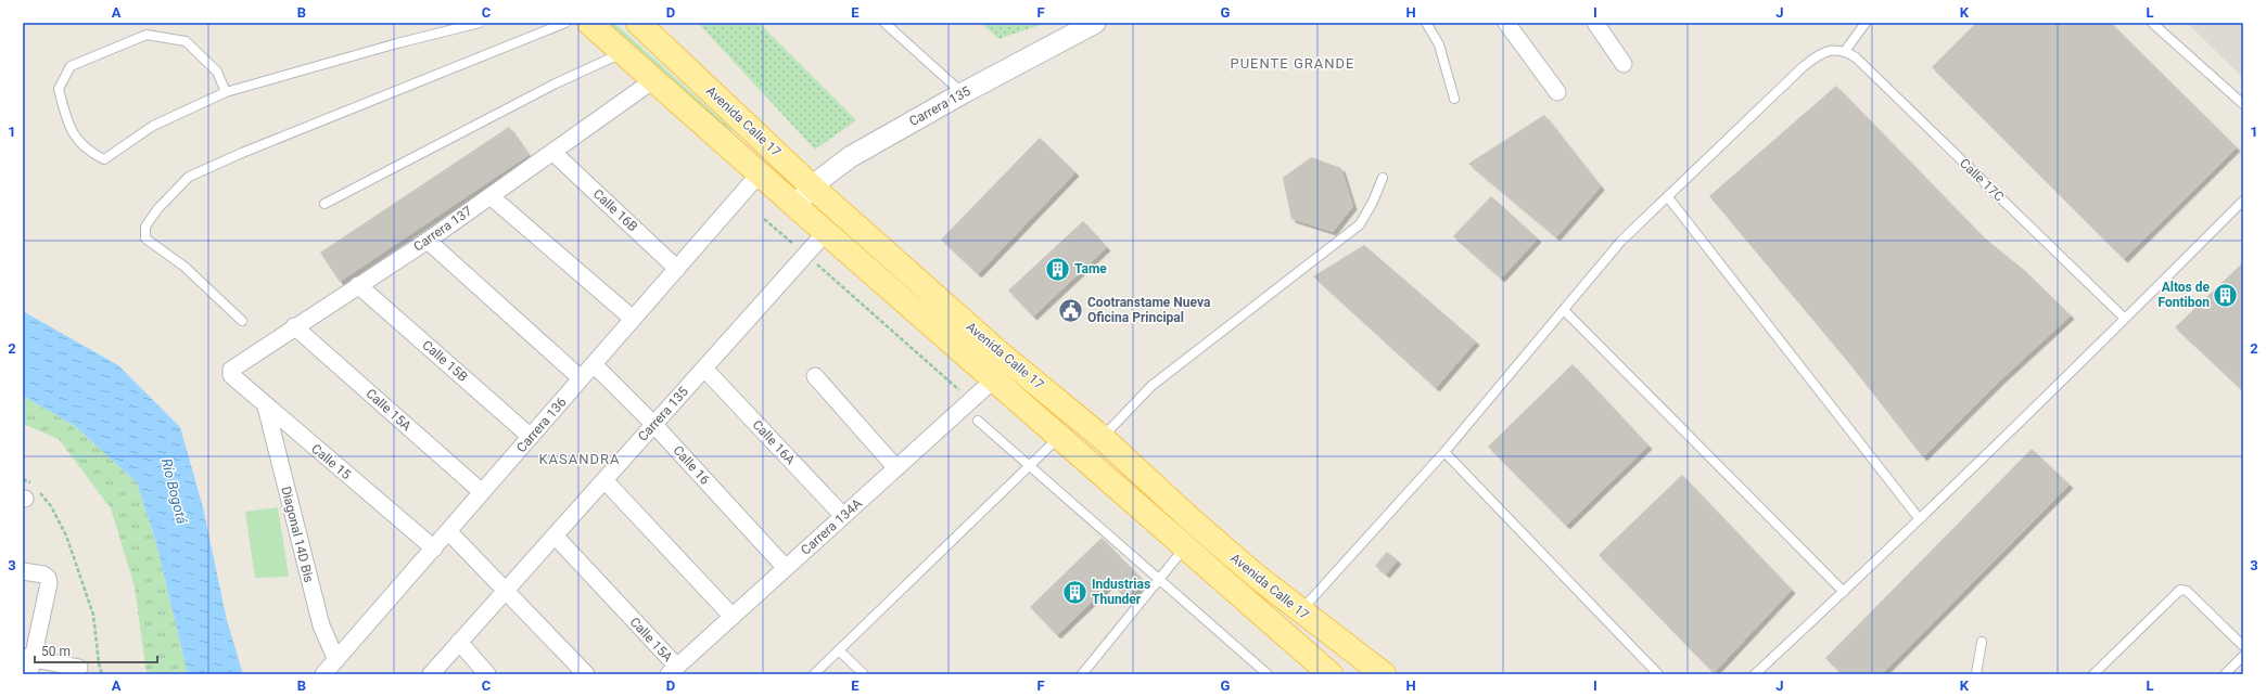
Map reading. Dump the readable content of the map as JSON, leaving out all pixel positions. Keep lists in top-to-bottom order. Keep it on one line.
{"streets":{"main road":["Avenida Calle 17"],"street":["Carrera 135","Calle 16B","Carrera 137","Calle 15B","Calle 15A","Carrera 136","Calle 16A","Calle 15","Calle 16","Carrera 134A","Diagonal 14D Bis"],"lane":["Calle 17C"]},"crossings":[["Carrera 135","Avenida Calle 17"],["Carrera 135","Calle 15A"],["Carrera 135","Calle 16A"],["Carrera 135","Calle 16"],["Avenida Calle 17","Carrera 137"],["Avenida Calle 17","Carrera 136"],["Avenida Calle 17","Carrera 134A"],["Calle 16B","Carrera 137"],["Calle 16B","Carrera 136"],["Carrera 137","Calle 15B"],["Carrera 137","Calle 15A"],["Carrera 137","Calle 15"],["Calle 15B","Carrera 136"],["Calle 15A","Carrera 136"],["Calle 15A","Carrera 134A"],["Carrera 136","Calle 15"],["Carrera 136","Calle 16"],["Carrera 136","Diagonal 14D Bis"],["Calle 16A","Carrera 134A"],["Calle 15","Diagonal 14D Bis"],["Calle 16","Carrera 134A"]],"districts":["PUENTE GRANDE","KASANDRA"],"water":["Río Bogotá"],"places":{"building":["Tame","Altos de Fontibon","Industrias Thunder"],"public building":["Cootranstame Nueva Oficina Principal"]},"scale_bar":"50 m","grid":{"columns":["A","B","C","D","E","F","G","H","I","J","K","L"],"rows":["1","2","3"]}}
